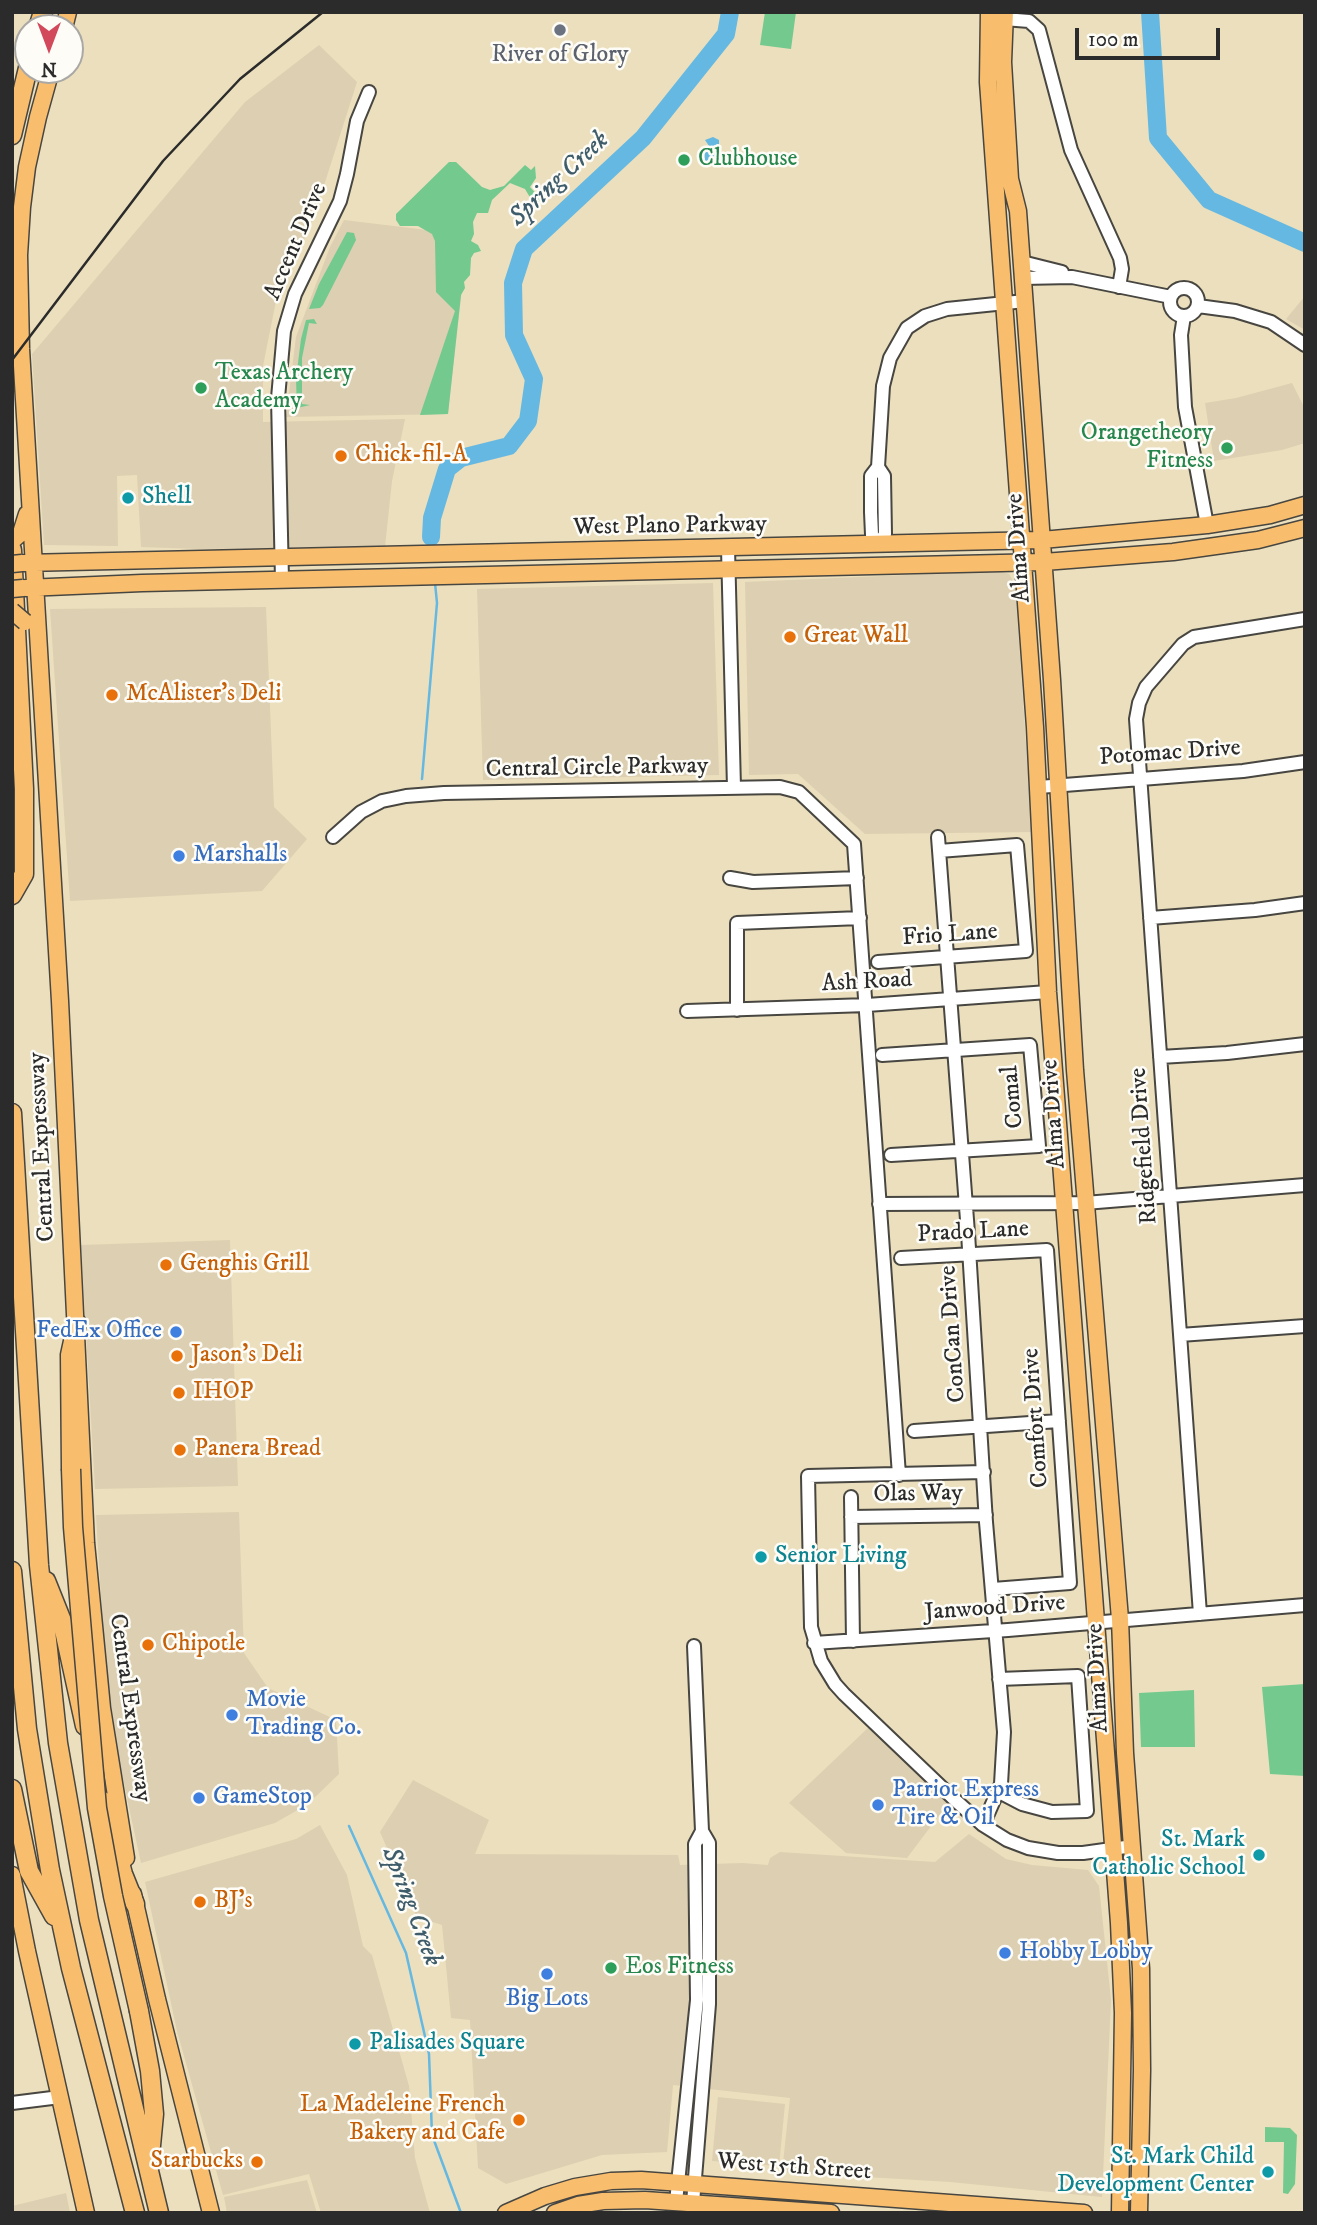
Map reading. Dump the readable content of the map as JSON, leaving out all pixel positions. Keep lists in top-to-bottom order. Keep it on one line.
{"streets":{"highway":["Central Expressway"],"main road":["West Plano Parkway","Alma Drive","West 15th Street"],"street":["Accent Drive","Potomac Drive","Central Circle Parkway","Frio Lane","Ash Road","Comal","Ridgefield Drive","Prado Lane","ConCan Drive","Comfort Drive","Olas Way","Janwood Drive"]},"crossings":[["Accent Drive","West Plano Parkway"],["West Plano Parkway","Alma Drive"],["West Plano Parkway","Central Expressway"],["Alma Drive","Potomac Drive"],["Alma Drive","Ash Road"],["Alma Drive","Janwood Drive"],["Potomac Drive","Ridgefield Drive"],["Frio Lane","ConCan Drive"],["Ash Road","ConCan Drive"],["Comal","ConCan Drive"],["Ridgefield Drive","Janwood Drive"],["Prado Lane","ConCan Drive"],["Prado Lane","Comfort Drive"],["ConCan Drive","Comfort Drive"],["ConCan Drive","Olas Way"],["ConCan Drive","Janwood Drive"]],"water":["Spring Creek"],"places":["River of Glory","Clubhouse","Texas Archery Academy","Orangetheory Fitness","Chick-fil-A","Shell","Great Wall","McAlister's Deli","Marshalls","Genghis Grill","FedEx Office","Jason's Deli","IHOP","Panera Bread","Senior Living","Chipotle","Movie Trading Co.","GameStop","Patriot Express Tire & Oil","St. Mark Catholic School","BJ's","Hobby Lobby","Eos Fitness","Big Lots","Palisades Square","La Madeleine French Bakery and Cafe","Starbucks","St. Mark Child Development Center"],"scale_bar":"100 m","north":"bottom"}
